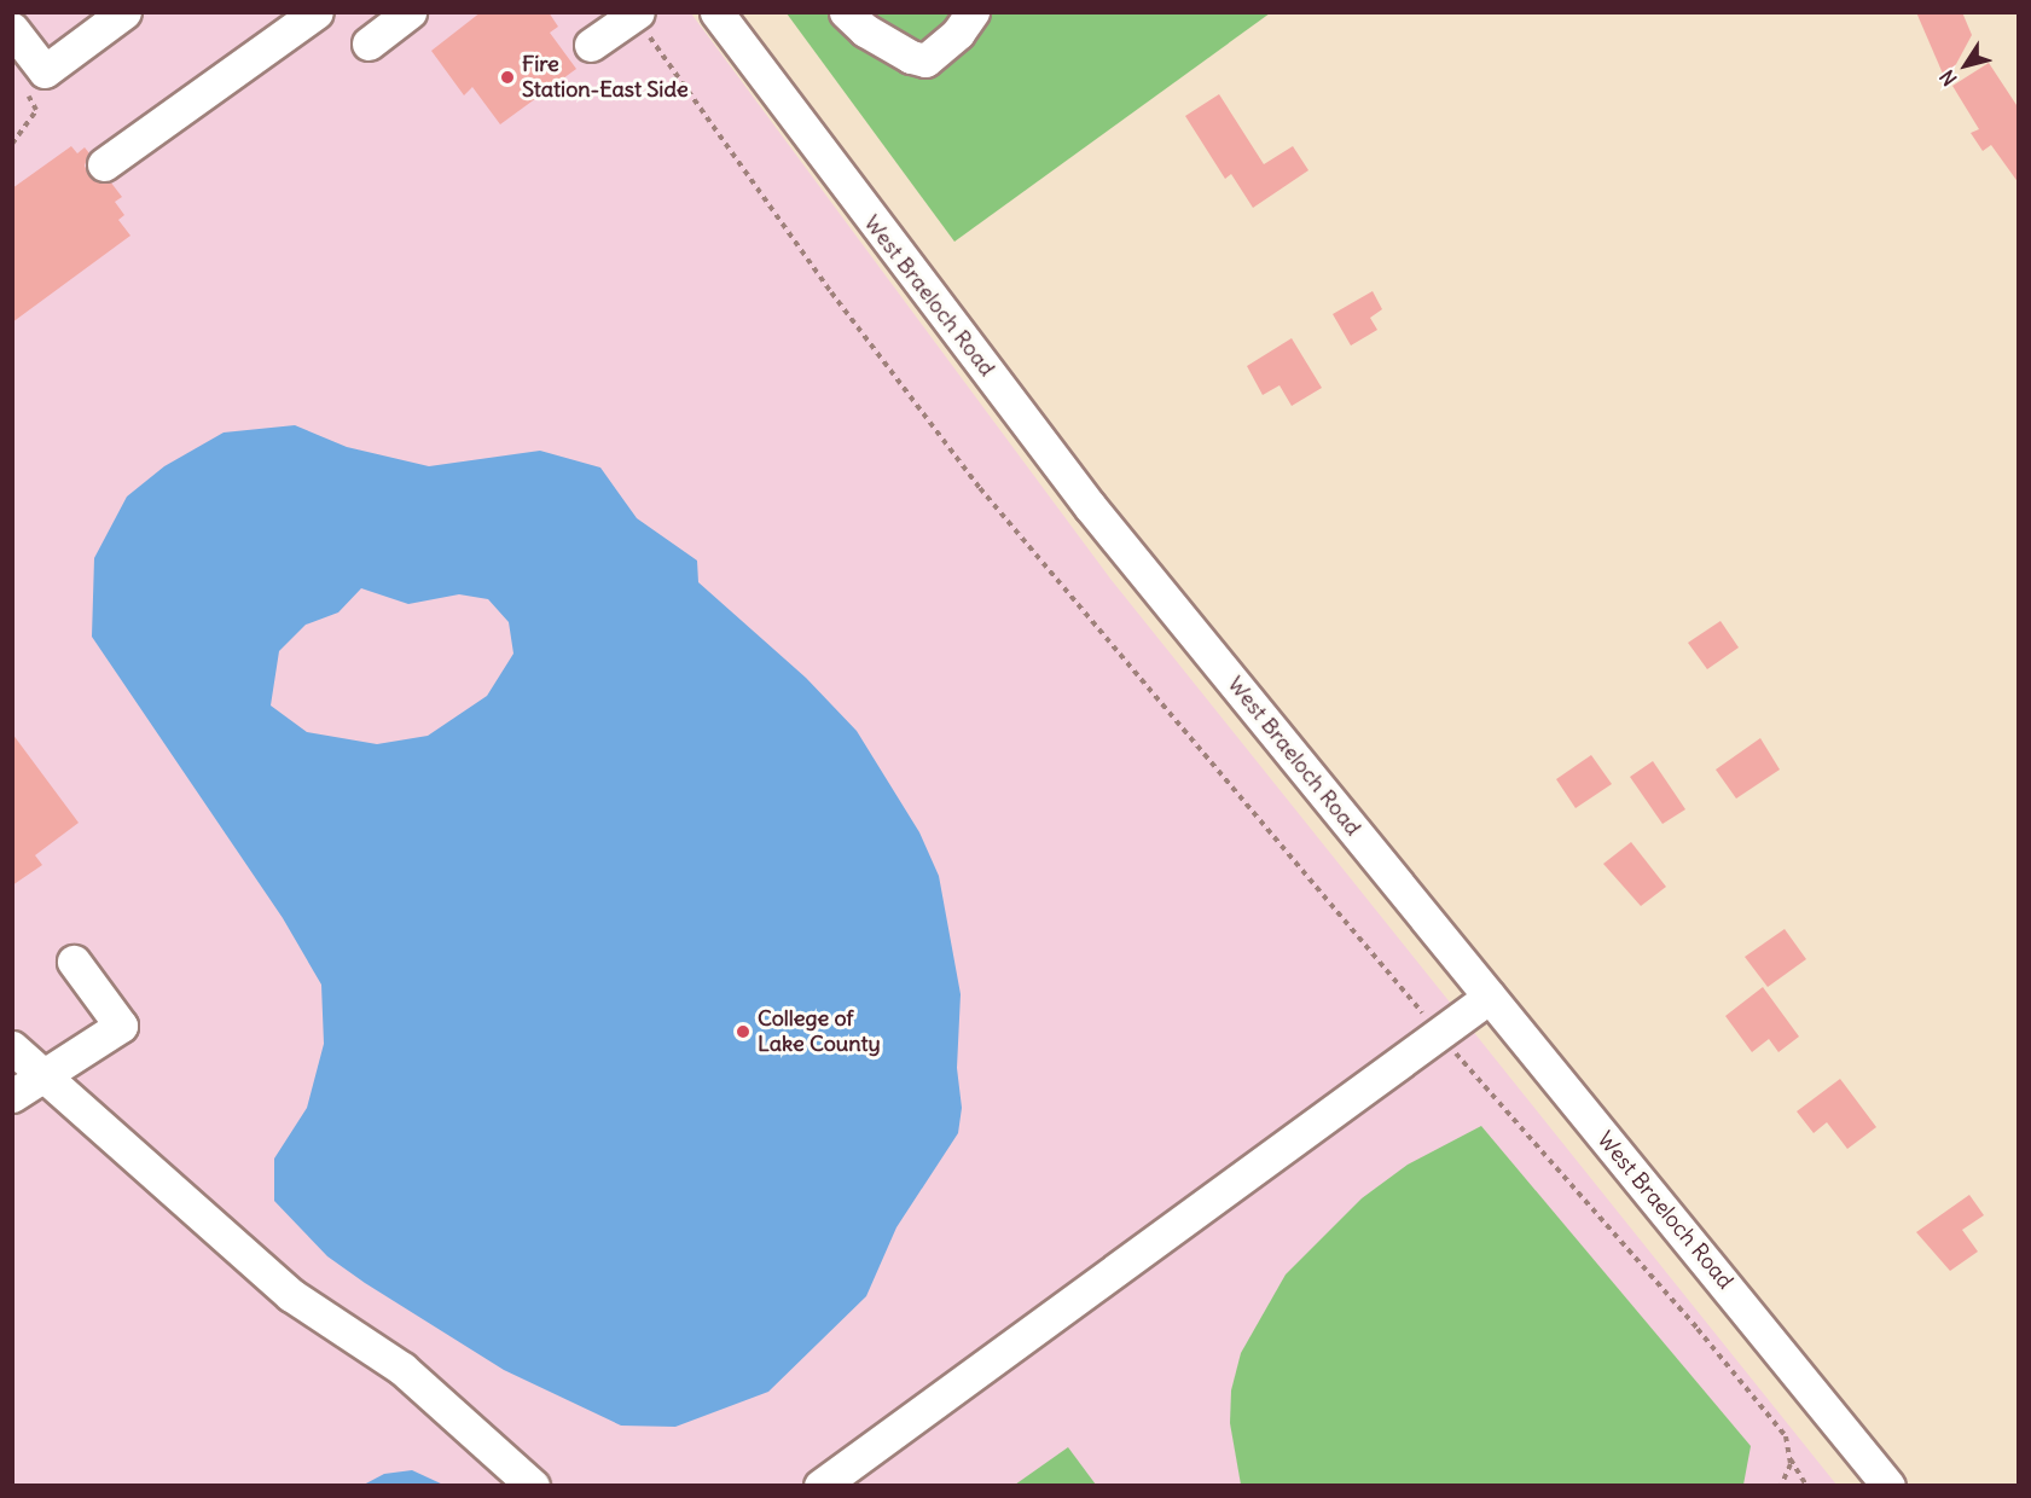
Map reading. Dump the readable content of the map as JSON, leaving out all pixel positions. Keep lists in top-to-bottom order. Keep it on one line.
{"streets":{"street":["West Braeloch Road"]},"places":["Fire Station-East Side","College of Lake County"],"north":"bottom left"}
